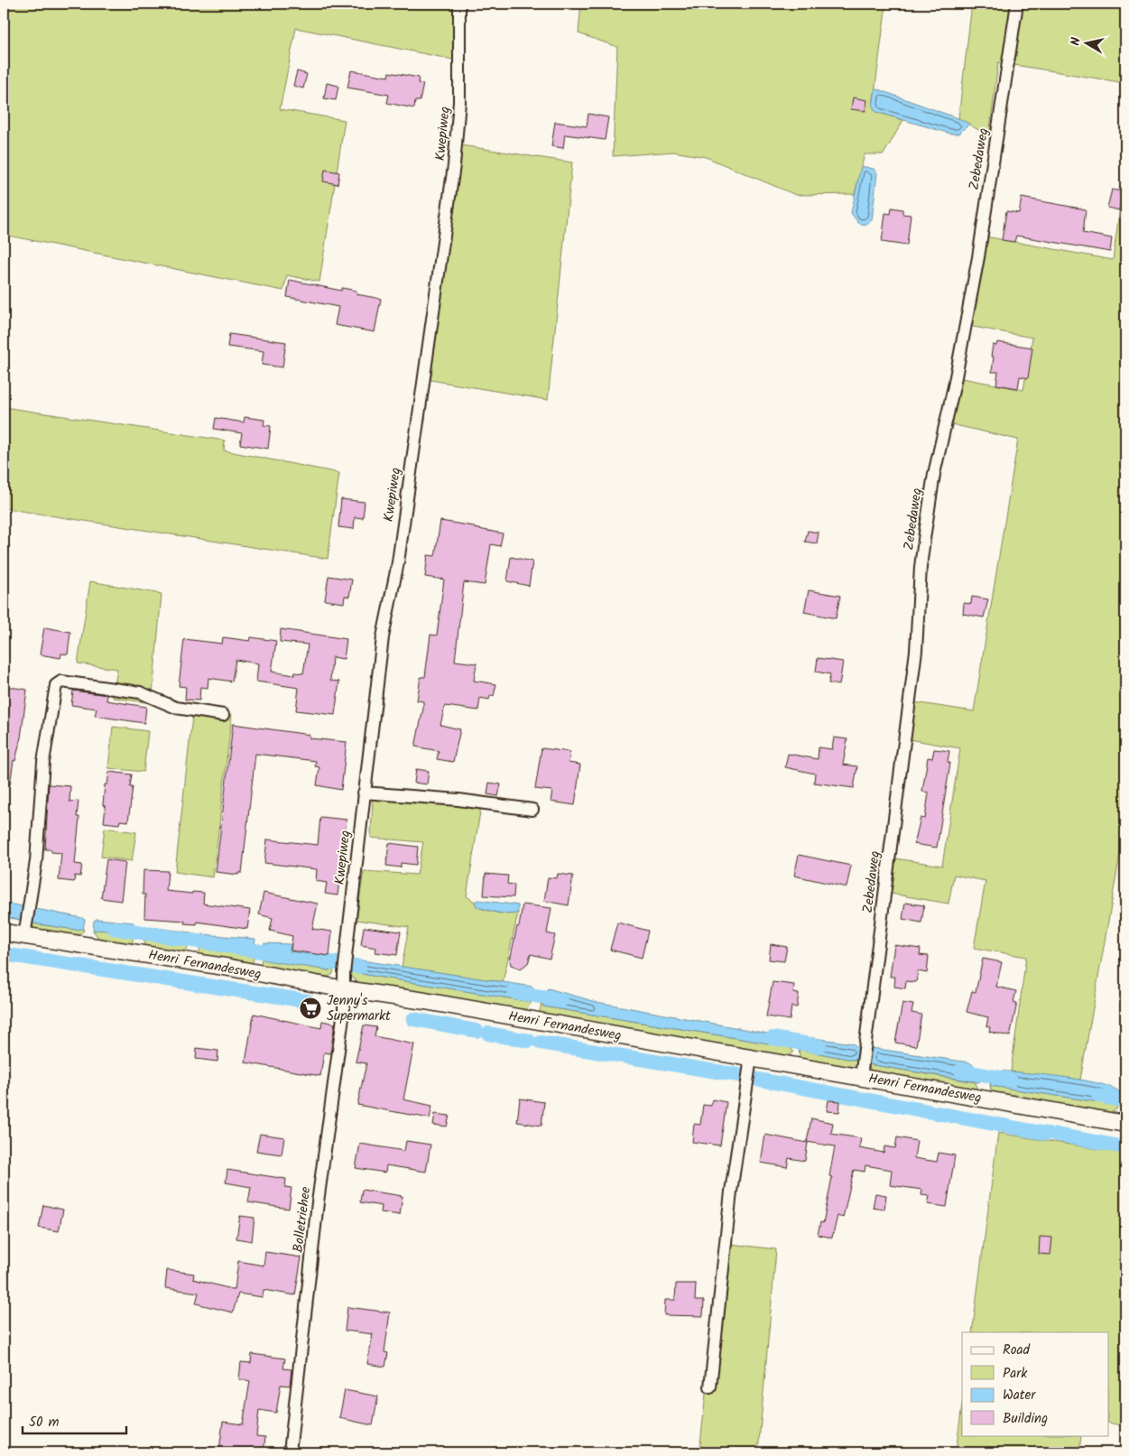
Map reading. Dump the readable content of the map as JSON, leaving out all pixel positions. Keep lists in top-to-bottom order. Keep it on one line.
{"streets":{"street":["Kwepiweg","Zebedaweg","Henri Fernandesweg","Bolletriehee"]},"crossings":[["Kwepiweg","Henri Fernandesweg"],["Kwepiweg","Bolletriehee"],["Zebedaweg","Henri Fernandesweg"],["Henri Fernandesweg","Bolletriehee"]],"places":{"supermarket":["Jenny's Supermarkt"]},"legend":["Road","Park","Water","Building"],"scale_bar":"50 m","north":"left"}
